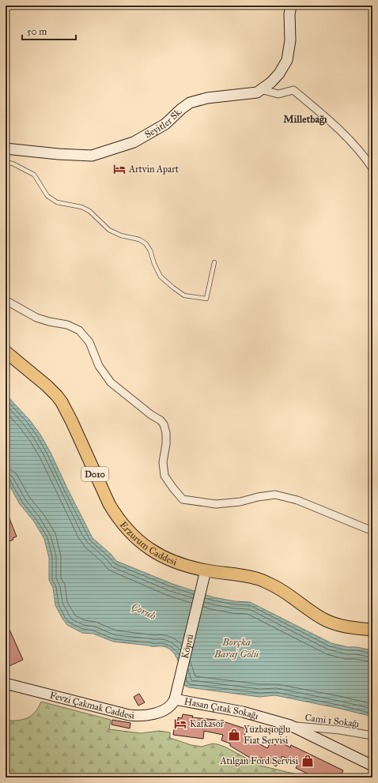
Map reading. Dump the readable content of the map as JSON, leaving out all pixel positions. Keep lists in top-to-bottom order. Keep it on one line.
{"streets":{"main road":["D010","Erzurum Caddesi"],"street":["Seyitler Sk.","Köprü","Fevzi Çakmak Caddesi","Hasan Çıtak Sokağı","Cami 1 Sokağı"]},"crossings":[["Erzurum Caddesi","Köprü"],["Köprü","Fevzi Çakmak Caddesi"],["Köprü","Hasan Çıtak Sokağı"],["Fevzi Çakmak Caddesi","Hasan Çıtak Sokağı"],["Hasan Çıtak Sokağı","Cami 1 Sokağı"]],"districts":["Milletbağı"],"water":["Çoruh","Borçka Baraj Gölü"],"places":{"hotel":["Artvin Apart","Kafkasör"],"shop":["Yüzbaşıoğlu Fiat Servisi","Atılgan Ford Servisi"]},"scale_bar":"50 m"}
